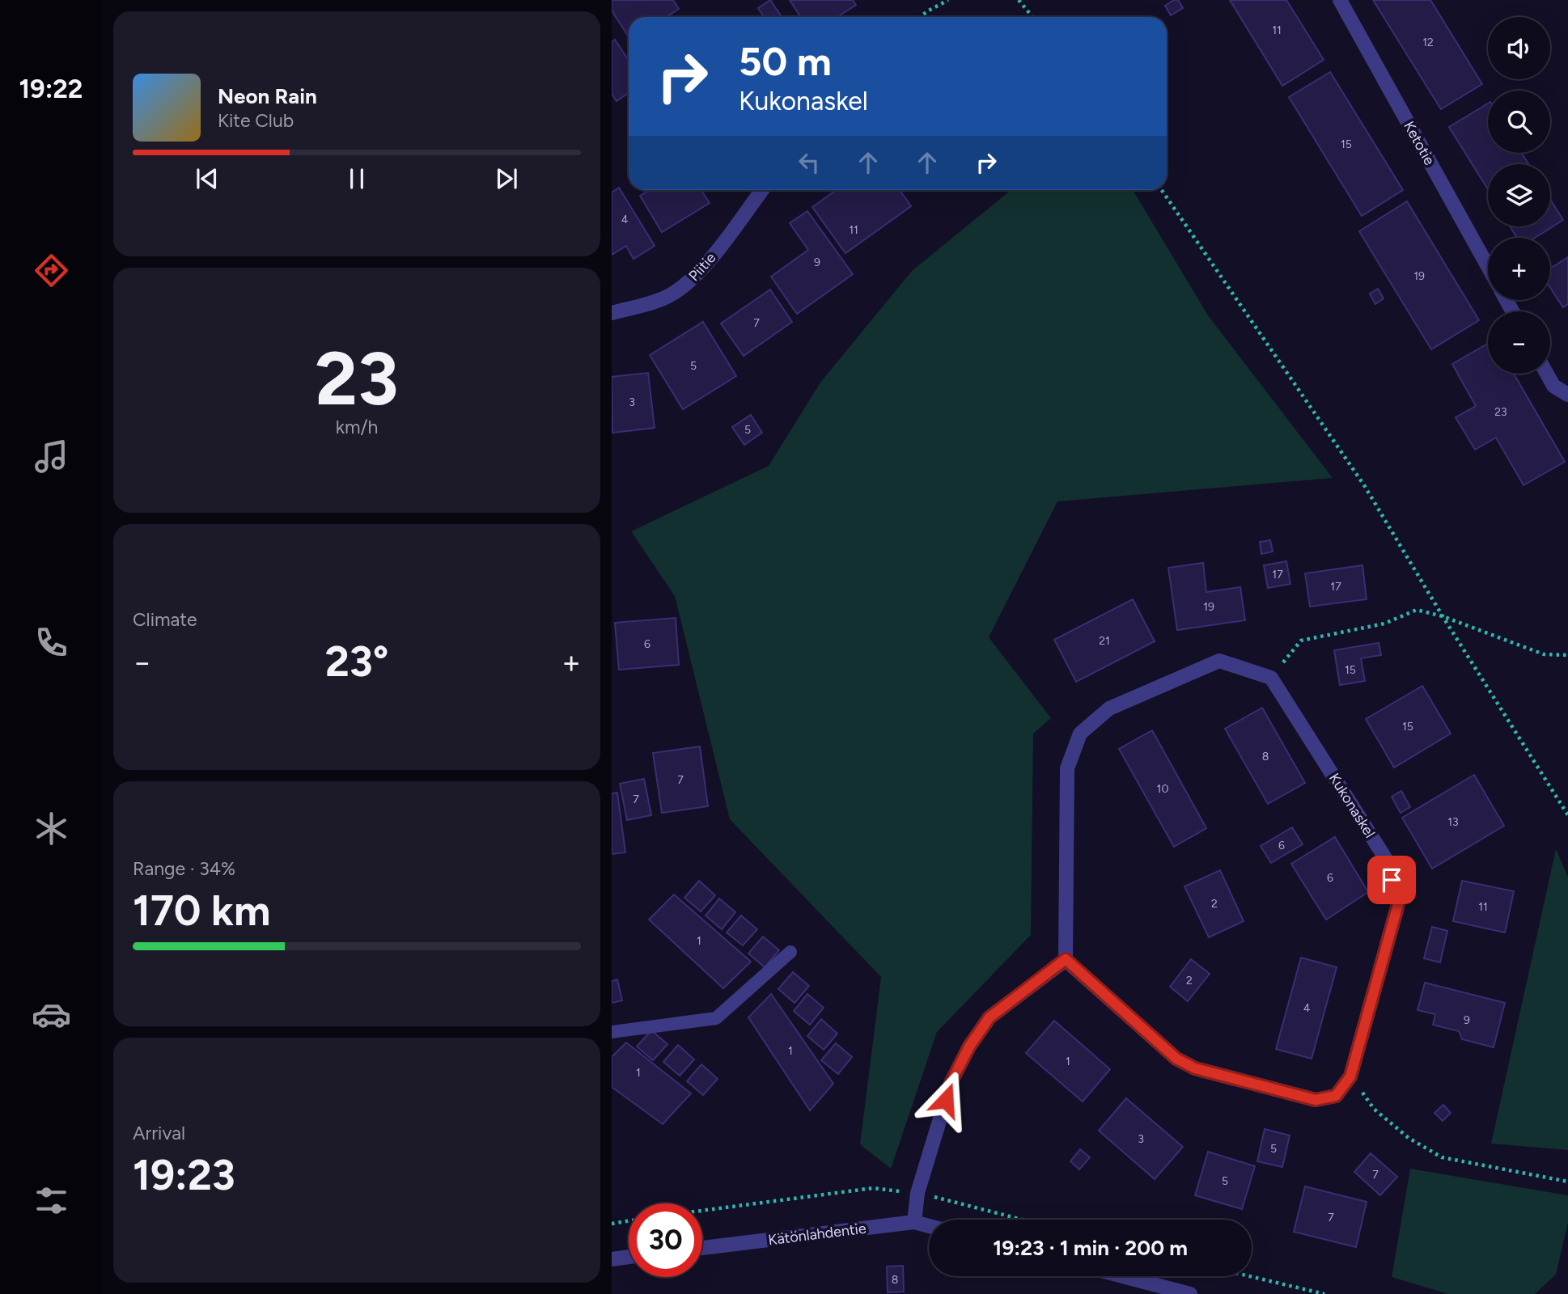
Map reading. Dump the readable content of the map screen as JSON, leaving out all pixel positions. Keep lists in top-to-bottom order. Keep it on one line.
{"streets":{"street":["Ketotie","Piitie","Kukonaskel","Kätönlahdentie"]},"house_numbers":["11","12","15","4","11","9","19","7","5","3","23","5","17","17","19","21","6","15","15","8","7","10","7","13","6","6","2","11","1","2","4","9","1","1","1","3","5","7","5","7","8"],"page":{"tabs":"19:22","map_buttons":["+","−"],"turn":["50 m","Kukonaskel"],"song":["Neon Rain","Kite Club"],"tile":[["23","km/h"],"Climate",["Range · 34%","170 km"],["Arrival","19:23"]],"heat":["−","23°","+"],"limit":"30","trip":"19:23 · 1 min · 200 m"}}
